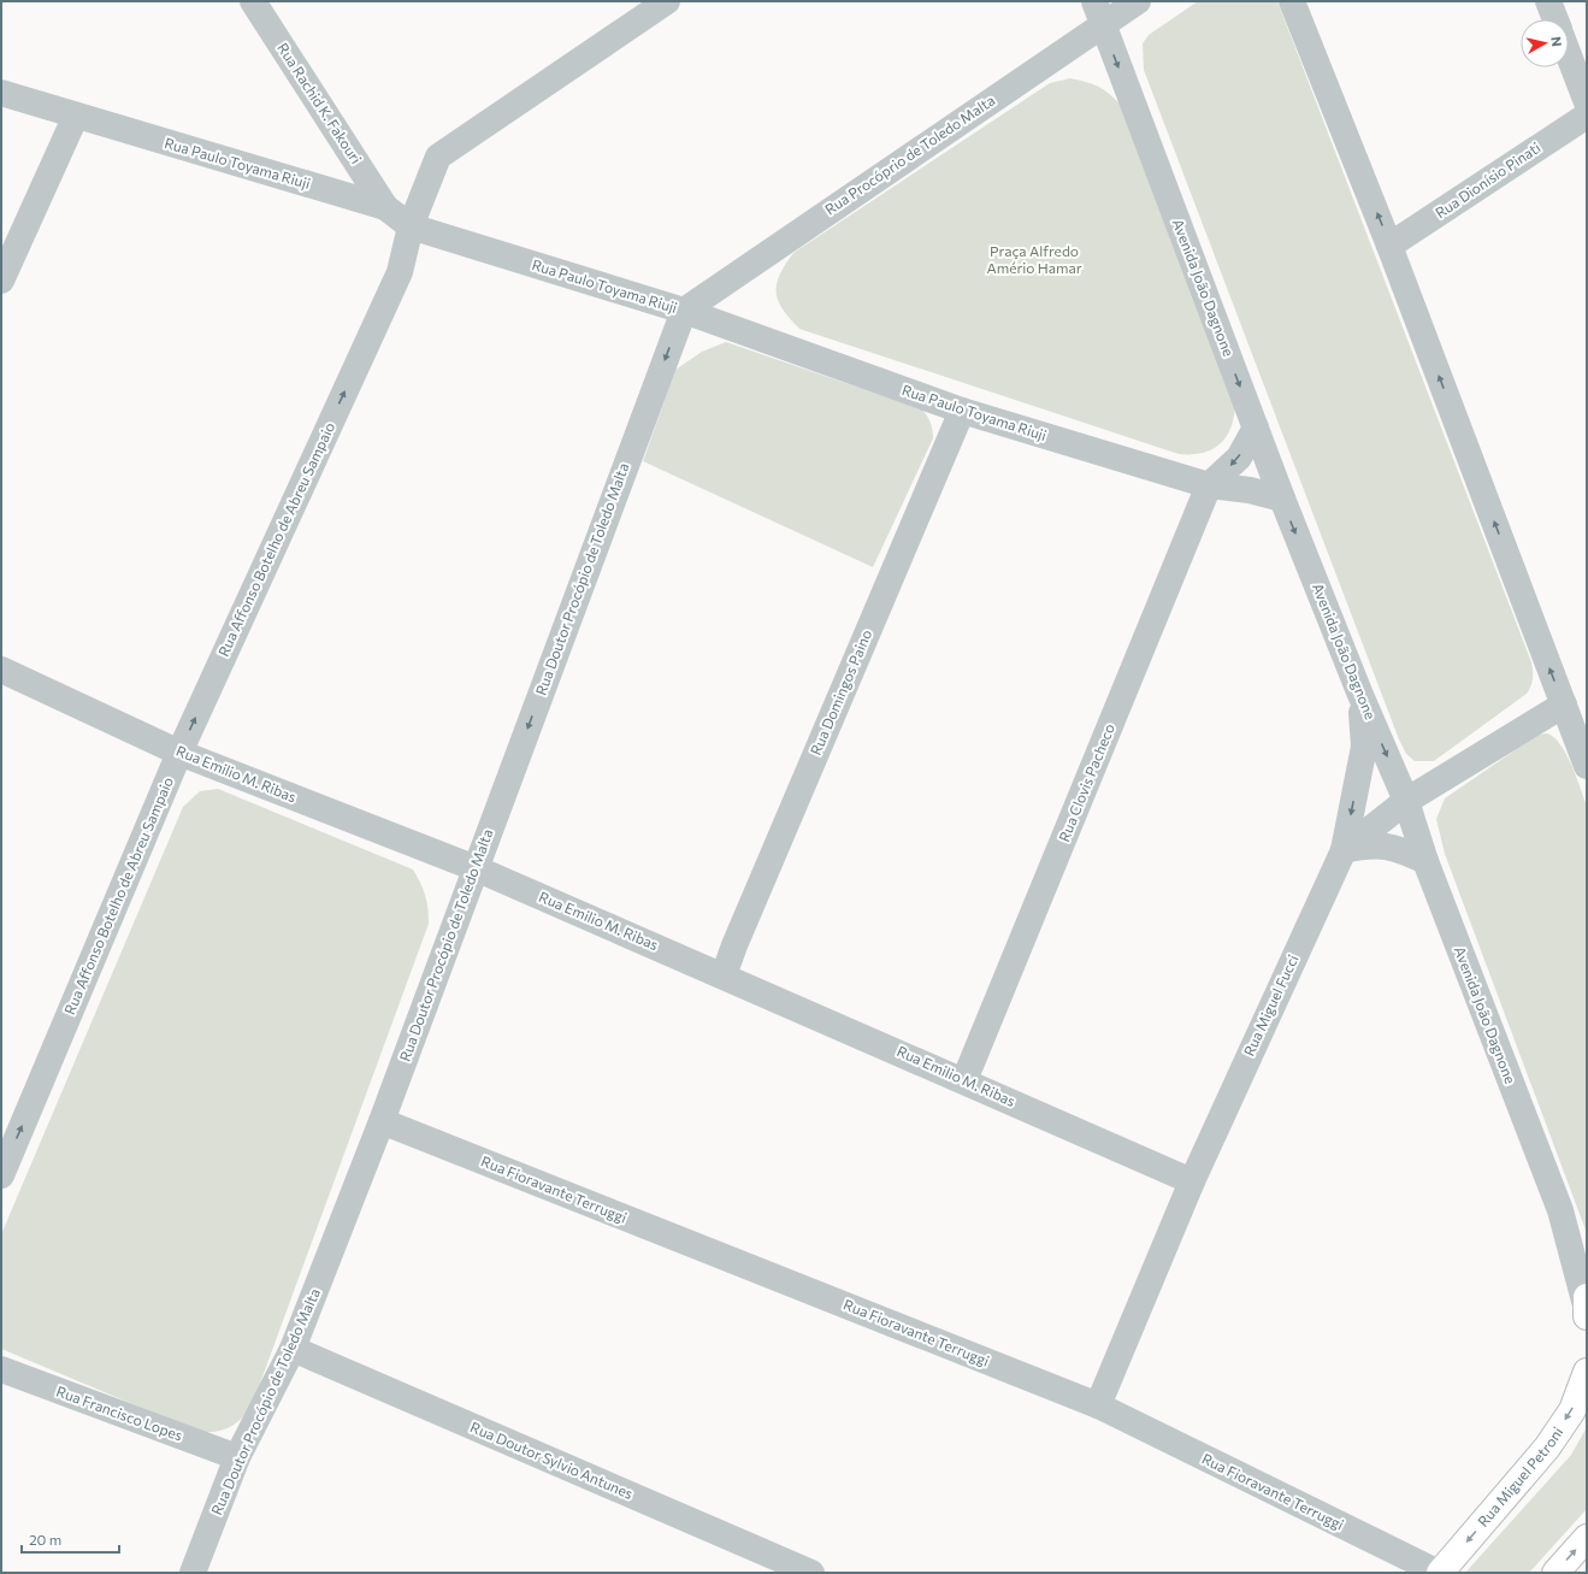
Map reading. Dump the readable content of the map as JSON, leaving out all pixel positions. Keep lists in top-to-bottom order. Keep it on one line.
{"streets":{"main road":["Rua Miguel Petroni"],"street":["Rua Rachid K. Fakouri","Rua Procóprio de Toledo Malta","Rua Paulo Toyama Riuji","Rua Dionísio Pinati","Avenida João Dagnone","Rua Affonso Botelho de Abreu Sampaio","Rua Doutor Procópio de Toledo Malta","Rua Domingos Paino","Rua Emilio M. Ribas","Rua Clovis Pacheco","Rua Miguel Fucci","Rua Fioravante Terruggi","Rua Francisco Lopes","Rua Doutor Sylvio Antunes"]},"crossings":[["Rua Rachid K. Fakouri","Rua Paulo Toyama Riuji"],["Rua Procóprio de Toledo Malta","Rua Paulo Toyama Riuji"],["Rua Procóprio de Toledo Malta","Avenida João Dagnone"],["Rua Procóprio de Toledo Malta","Rua Doutor Procópio de Toledo Malta"],["Rua Paulo Toyama Riuji","Avenida João Dagnone"],["Rua Paulo Toyama Riuji","Rua Affonso Botelho de Abreu Sampaio"],["Rua Paulo Toyama Riuji","Rua Doutor Procópio de Toledo Malta"],["Rua Paulo Toyama Riuji","Rua Domingos Paino"],["Rua Paulo Toyama Riuji","Rua Clovis Pacheco"],["Avenida João Dagnone","Rua Miguel Fucci"],["Rua Affonso Botelho de Abreu Sampaio","Rua Emilio M. Ribas"],["Rua Doutor Procópio de Toledo Malta","Rua Emilio M. Ribas"],["Rua Doutor Procópio de Toledo Malta","Rua Fioravante Terruggi"],["Rua Doutor Procópio de Toledo Malta","Rua Francisco Lopes"],["Rua Doutor Procópio de Toledo Malta","Rua Doutor Sylvio Antunes"],["Rua Domingos Paino","Rua Emilio M. Ribas"],["Rua Emilio M. Ribas","Rua Clovis Pacheco"],["Rua Emilio M. Ribas","Rua Miguel Fucci"],["Rua Miguel Fucci","Rua Fioravante Terruggi"],["Rua Fioravante Terruggi","Rua Miguel Petroni"]],"one_way":["Rua Affonso Botelho de Abreu Sampaio","Rua Doutor Procópio de Toledo Malta","Rua Miguel Petroni"],"parks":["Praça Alfredo Amério Hamar"],"scale_bar":"20 m","north":"right"}
